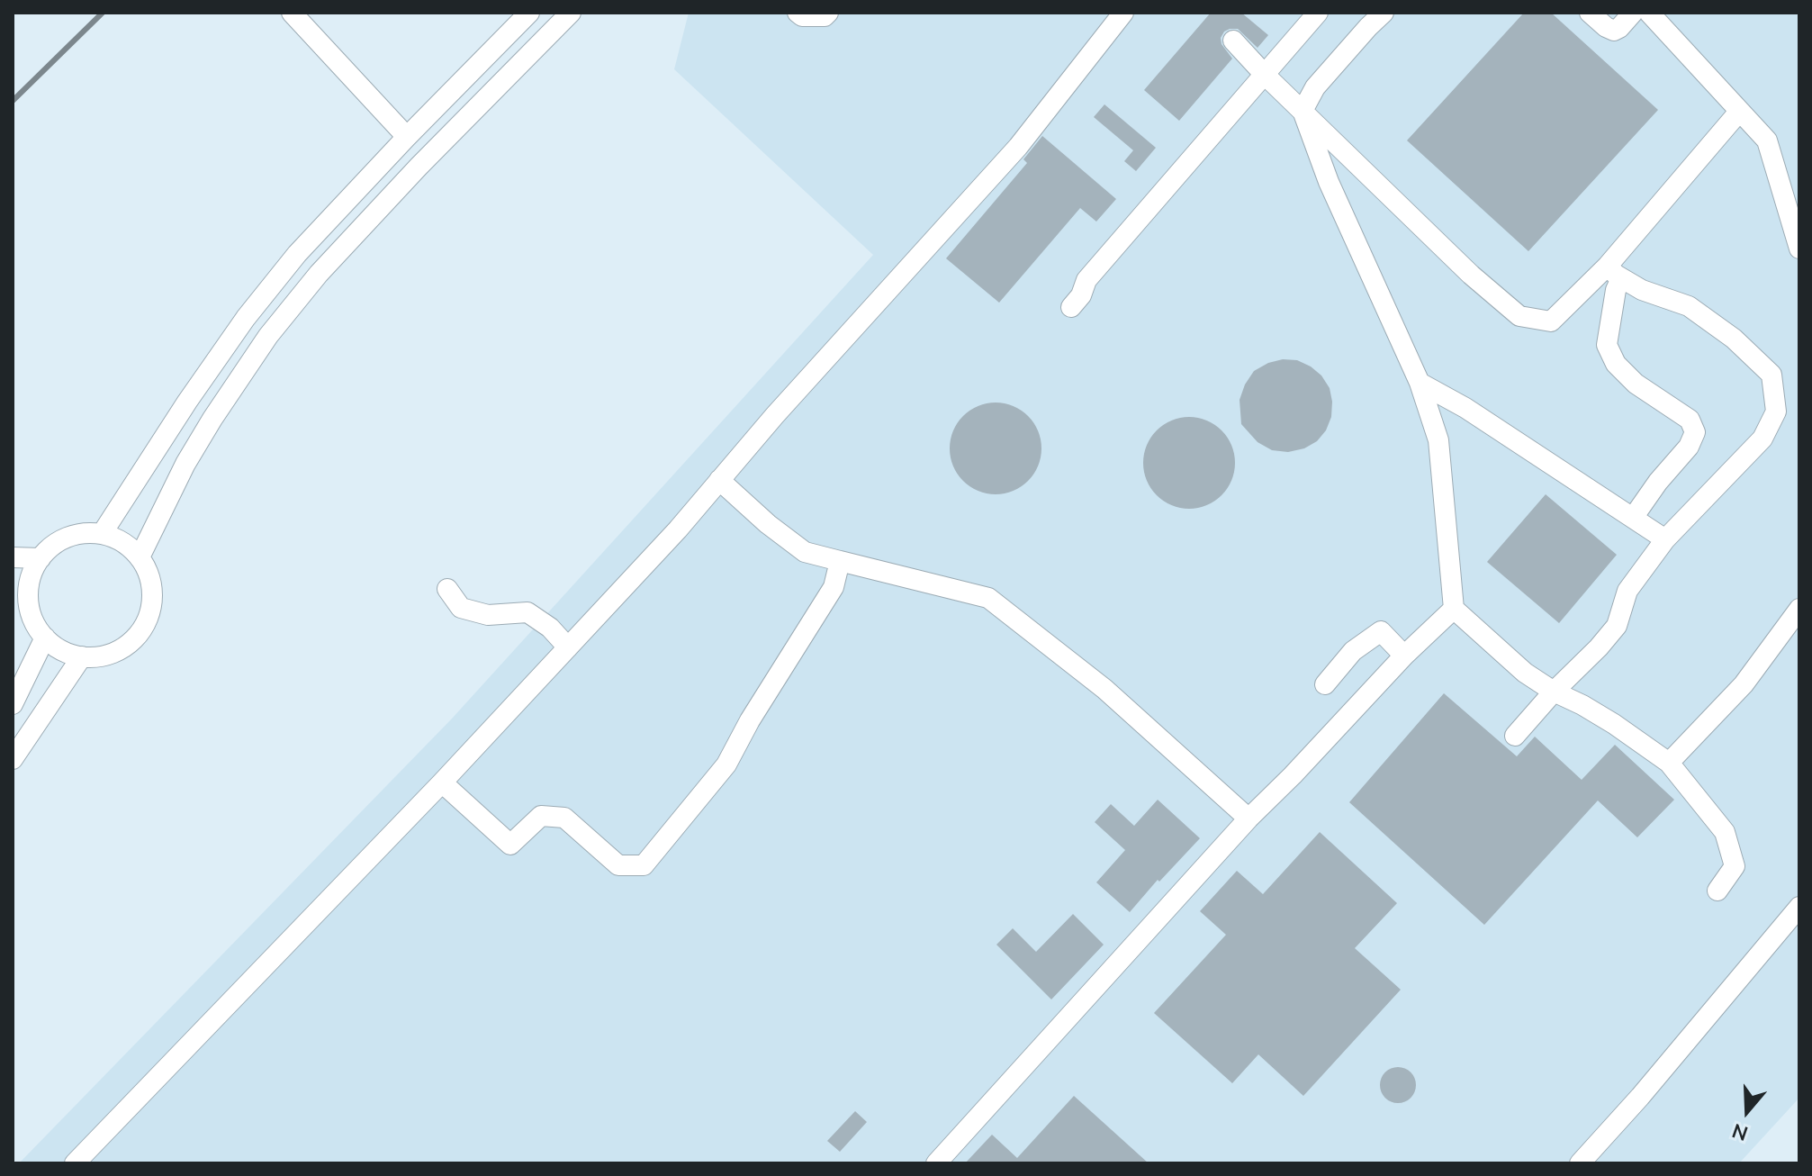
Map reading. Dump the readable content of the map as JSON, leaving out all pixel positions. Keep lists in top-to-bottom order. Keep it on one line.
{"north":"bottom"}
